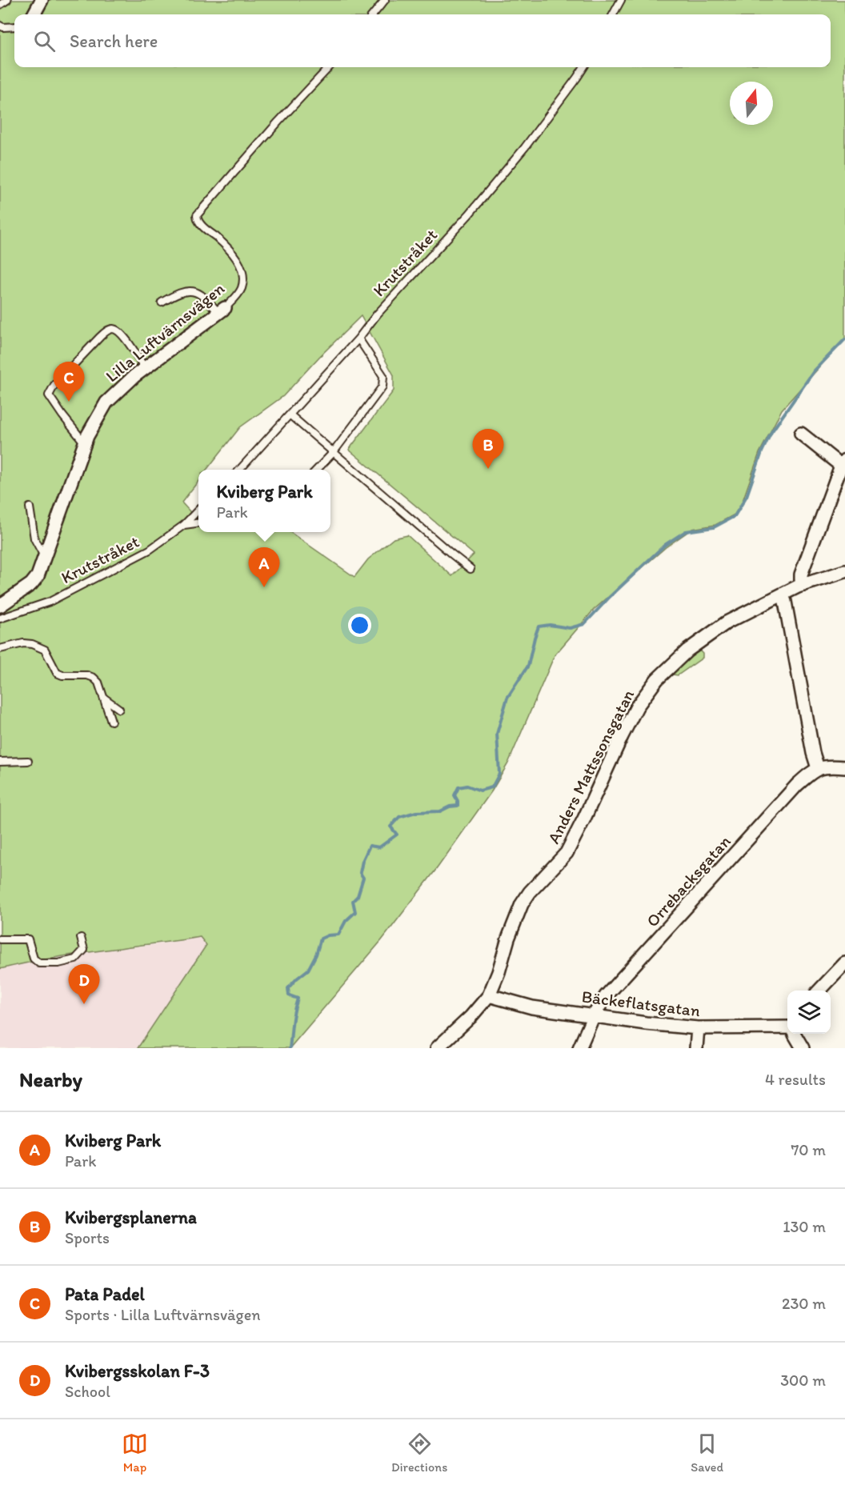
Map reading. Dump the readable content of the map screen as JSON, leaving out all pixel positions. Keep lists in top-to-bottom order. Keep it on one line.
{"streets":{"street":["Lilla Luftvärnsvägen","Anders Mattssonsgatan","Orrebacksgatan","Bäckeflatsgatan"],"lane":["Krutstråket"]},"crossings":[["Anders Mattssonsgatan","Bäckeflatsgatan"],["Orrebacksgatan","Bäckeflatsgatan"]],"north":"top","page":{"search":"Search here","pins":["C","B","A","D"],"popup":["Kviberg Park","Park"],"heading":["Nearby","4 results"],"list":[{"mark":"A","name":"Kviberg Park","note":"Park","value":"70 m"},{"mark":"B","name":"Kvibergsplanerna","note":"Sports","value":"130 m"},{"mark":"C","name":"Pata Padel","note":"Sports · Lilla Luftvärnsvägen","value":"230 m"},{"mark":"D","name":"Kvibergsskolan F-3","note":"School","value":"300 m"}],"nav":["Map","Directions","Saved"]}}
